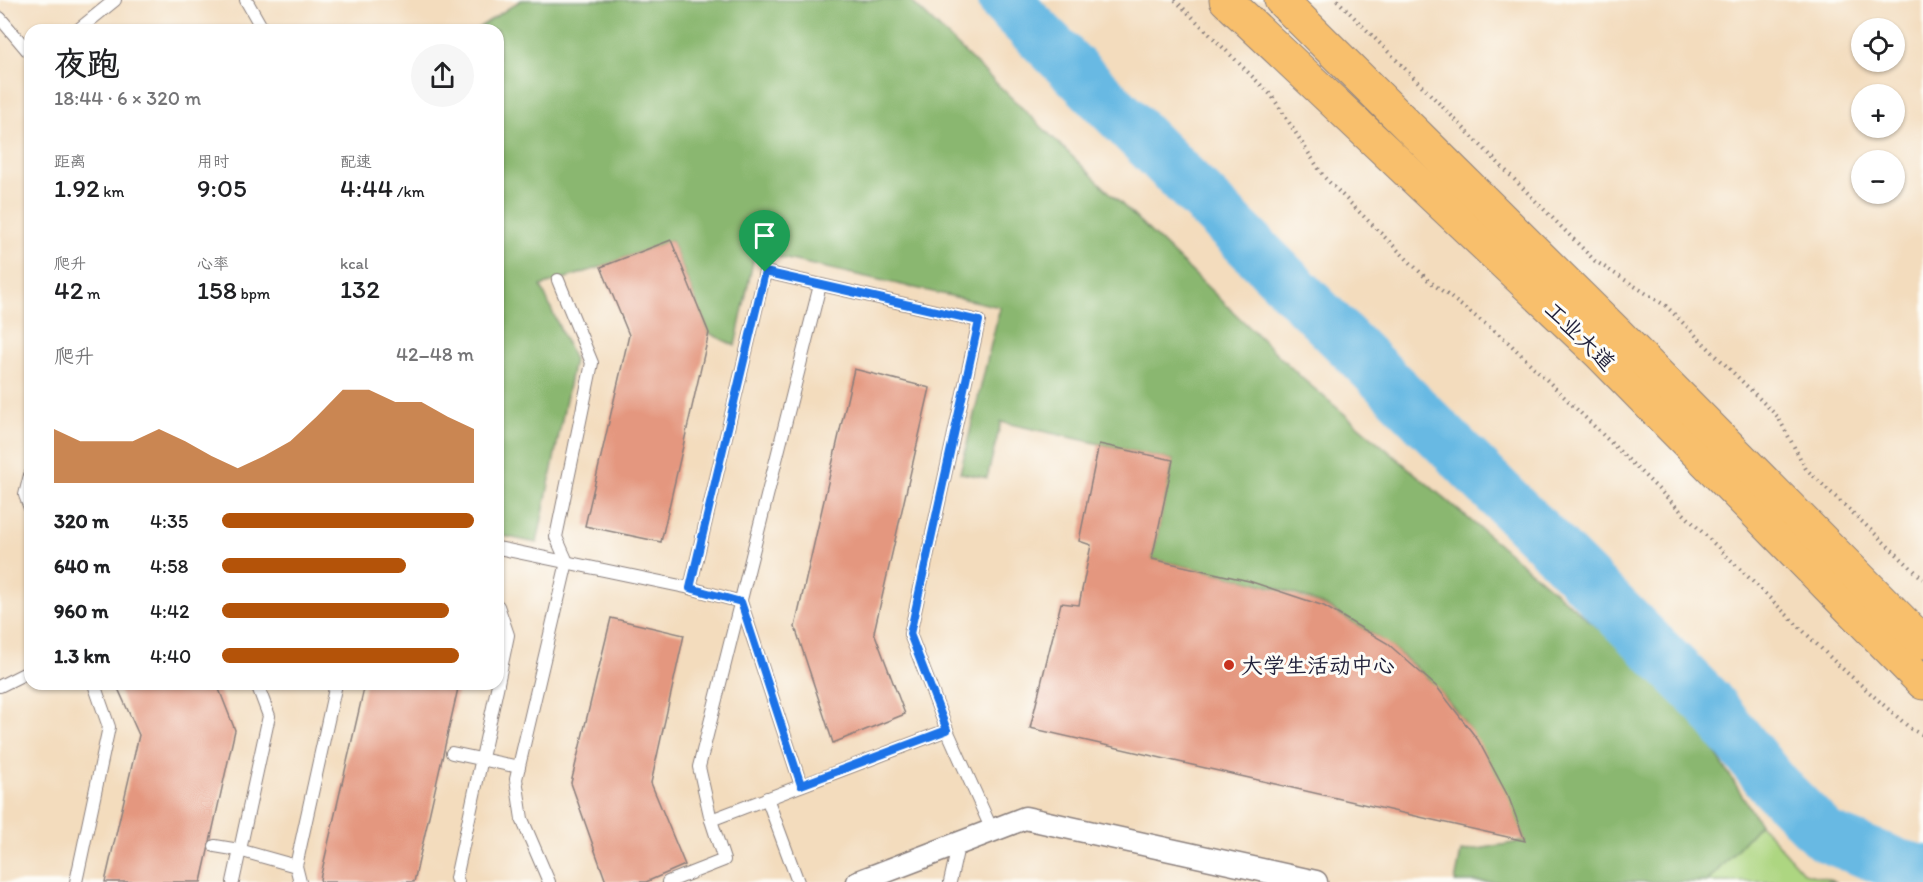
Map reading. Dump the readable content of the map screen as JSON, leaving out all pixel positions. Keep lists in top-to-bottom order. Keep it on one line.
{"streets":{"main road":["工业大道"]},"places":["大学生活动中心"],"page":{"map_buttons":["+","−"],"heading":["夜跑","18:44 · 6 × 320 m"],"stats":[["距离","1.92 km"],["用时","9:05"],["配速","4:44 /km"],["爬升","42 m"],["心率","158 bpm"],["kcal","132"]],"chart":["爬升","42–48 m"],"list":[{"name":"320 m","note":"4:35"},{"name":"640 m","note":"4:58"},{"name":"960 m","note":"4:42"},{"name":"1.3 km","note":"4:40"}]}}
